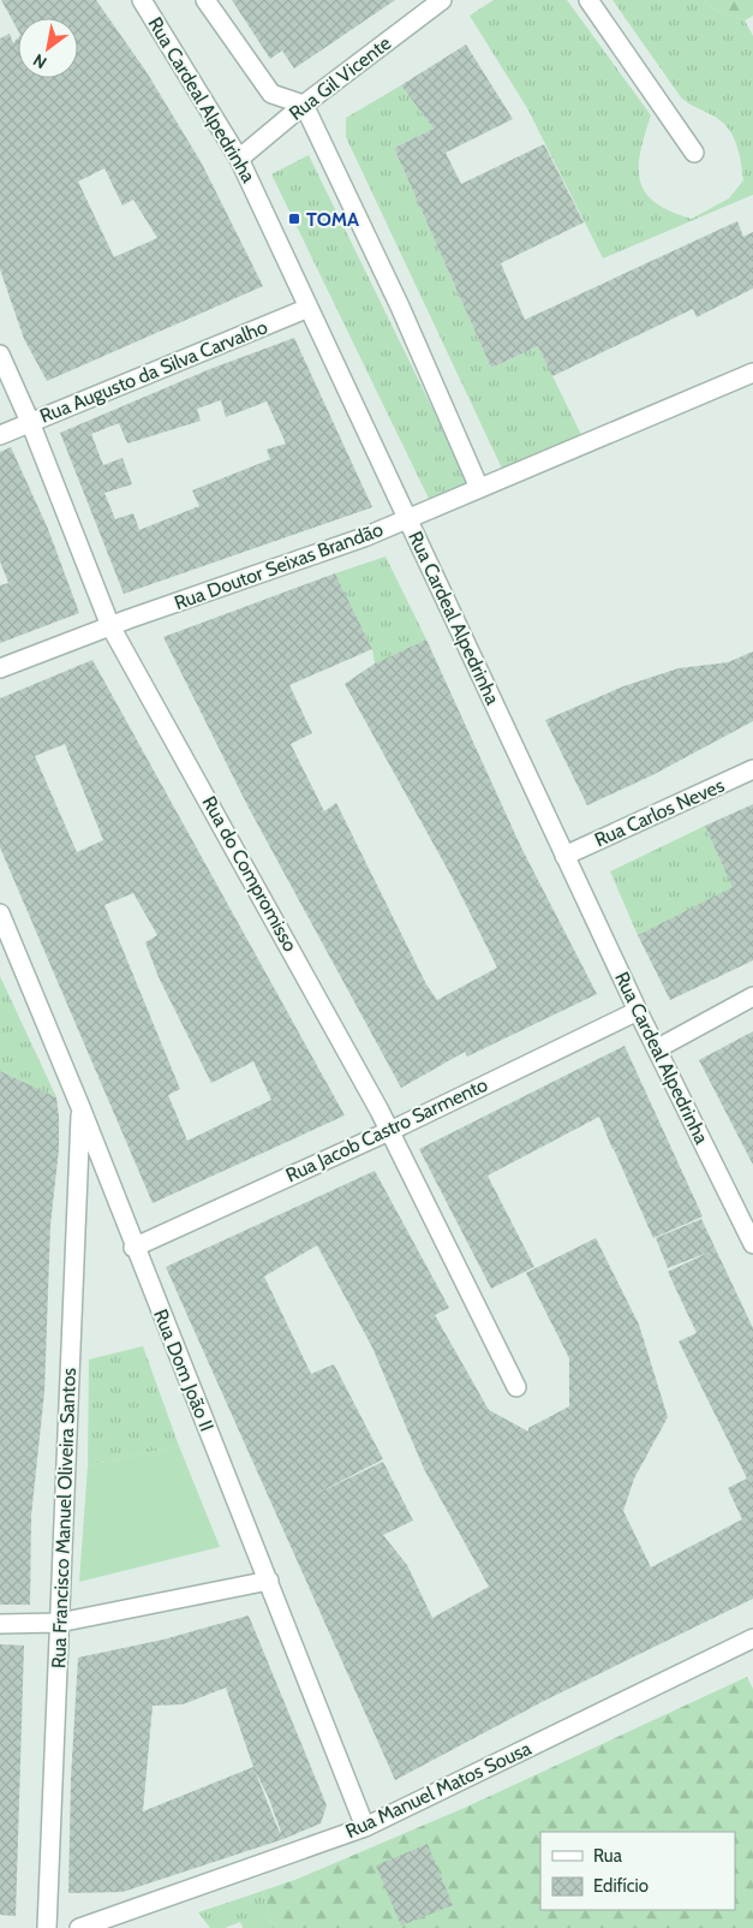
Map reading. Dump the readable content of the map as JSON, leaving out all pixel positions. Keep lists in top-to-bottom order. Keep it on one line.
{"streets":{"street":["Rua Gil Vicente","Rua Cardeal Alpedrinha","Rua Augusto da Silva Carvalho","Rua Doutor Seixas Brandão","Rua Carlos Neves","Rua do Compromisso","Rua Jacob Castro Sarmento","Rua Dom João II","Rua Francisco Manuel Oliveira Santos","Rua Manuel Matos Sousa"]},"crossings":[["Rua Gil Vicente","Rua Cardeal Alpedrinha"],["Rua Cardeal Alpedrinha","Rua Augusto da Silva Carvalho"],["Rua Cardeal Alpedrinha","Rua Doutor Seixas Brandão"],["Rua Cardeal Alpedrinha","Rua Carlos Neves"],["Rua Cardeal Alpedrinha","Rua Jacob Castro Sarmento"],["Rua Augusto da Silva Carvalho","Rua do Compromisso"],["Rua Doutor Seixas Brandão","Rua do Compromisso"],["Rua do Compromisso","Rua Jacob Castro Sarmento"],["Rua Jacob Castro Sarmento","Rua Dom João II"],["Rua Dom João II","Rua Francisco Manuel Oliveira Santos"],["Rua Dom João II","Rua Manuel Matos Sousa"]],"places":{"transit":["TOMA"]},"legend":["Rua","Edifício"],"north":"bottom left"}
